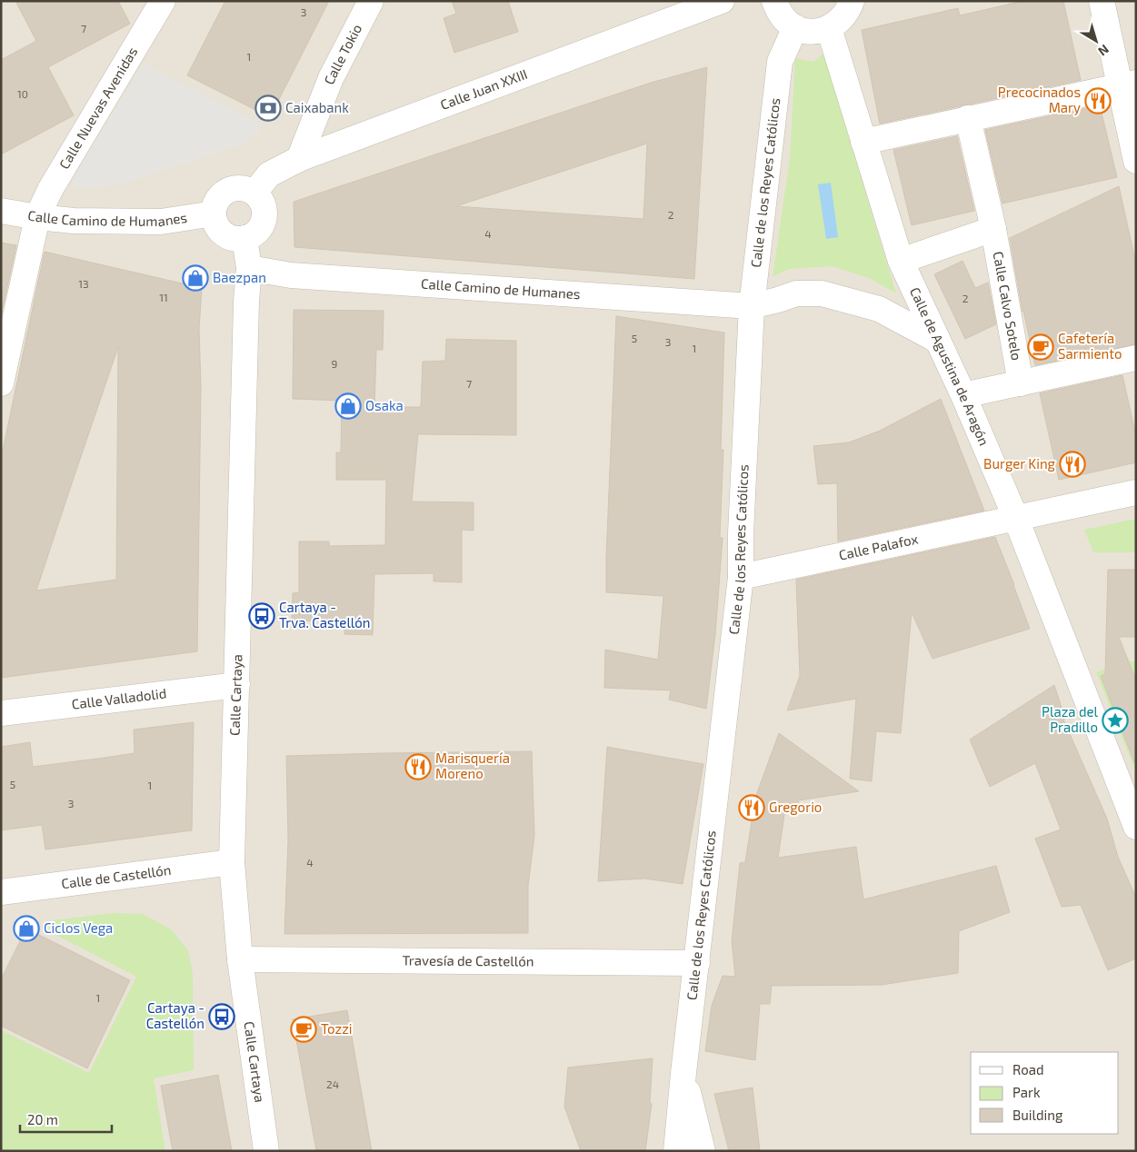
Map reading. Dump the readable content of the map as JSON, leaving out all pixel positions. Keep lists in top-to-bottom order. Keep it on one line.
{"streets":{"street":["Calle Tokio","Calle Juan XXIII","Calle Nuevas Avenidas","Calle de los Reyes Católicos","Calle Camino de Humanes","Calle Calvo Sotelo","Calle de Agustina de Aragón","Calle Palafox","Calle Cartaya","Calle Valladolid","Calle de Castellón","Travesía de Castellón"]},"crossings":[["Calle Tokio","Calle Juan XXIII"],["Calle Juan XXIII","Calle Camino de Humanes"],["Calle Juan XXIII","Calle Cartaya"],["Calle Nuevas Avenidas","Calle Camino de Humanes"],["Calle de los Reyes Católicos","Calle Camino de Humanes"],["Calle de los Reyes Católicos","Calle Palafox"],["Calle de los Reyes Católicos","Travesía de Castellón"],["Calle Camino de Humanes","Calle de Agustina de Aragón"],["Calle Camino de Humanes","Calle Cartaya"],["Calle de Agustina de Aragón","Calle Palafox"],["Calle Cartaya","Calle Valladolid"],["Calle Cartaya","Calle de Castellón"],["Calle Cartaya","Travesía de Castellón"]],"places":{"restaurant":["Precocinados Mary","Burger King","Marisquería Moreno","Gregorio"],"bank":["Caixabank"],"shop":["Baezpan","Osaka","Ciclos Vega"],"cafe":["Cafetería Sarmiento","Tozzi"],"bus stop":["Cartaya - Trva. Castellón","Cartaya - Castellón"],"place":["Plaza del Pradillo"]},"house_numbers":["3","7","1","10","2","4","13","11","2","5","3","1","9","7","5","1","3","4","1","24"],"legend":["Road","Park","Building"],"scale_bar":"20 m","north":"bottom right"}
